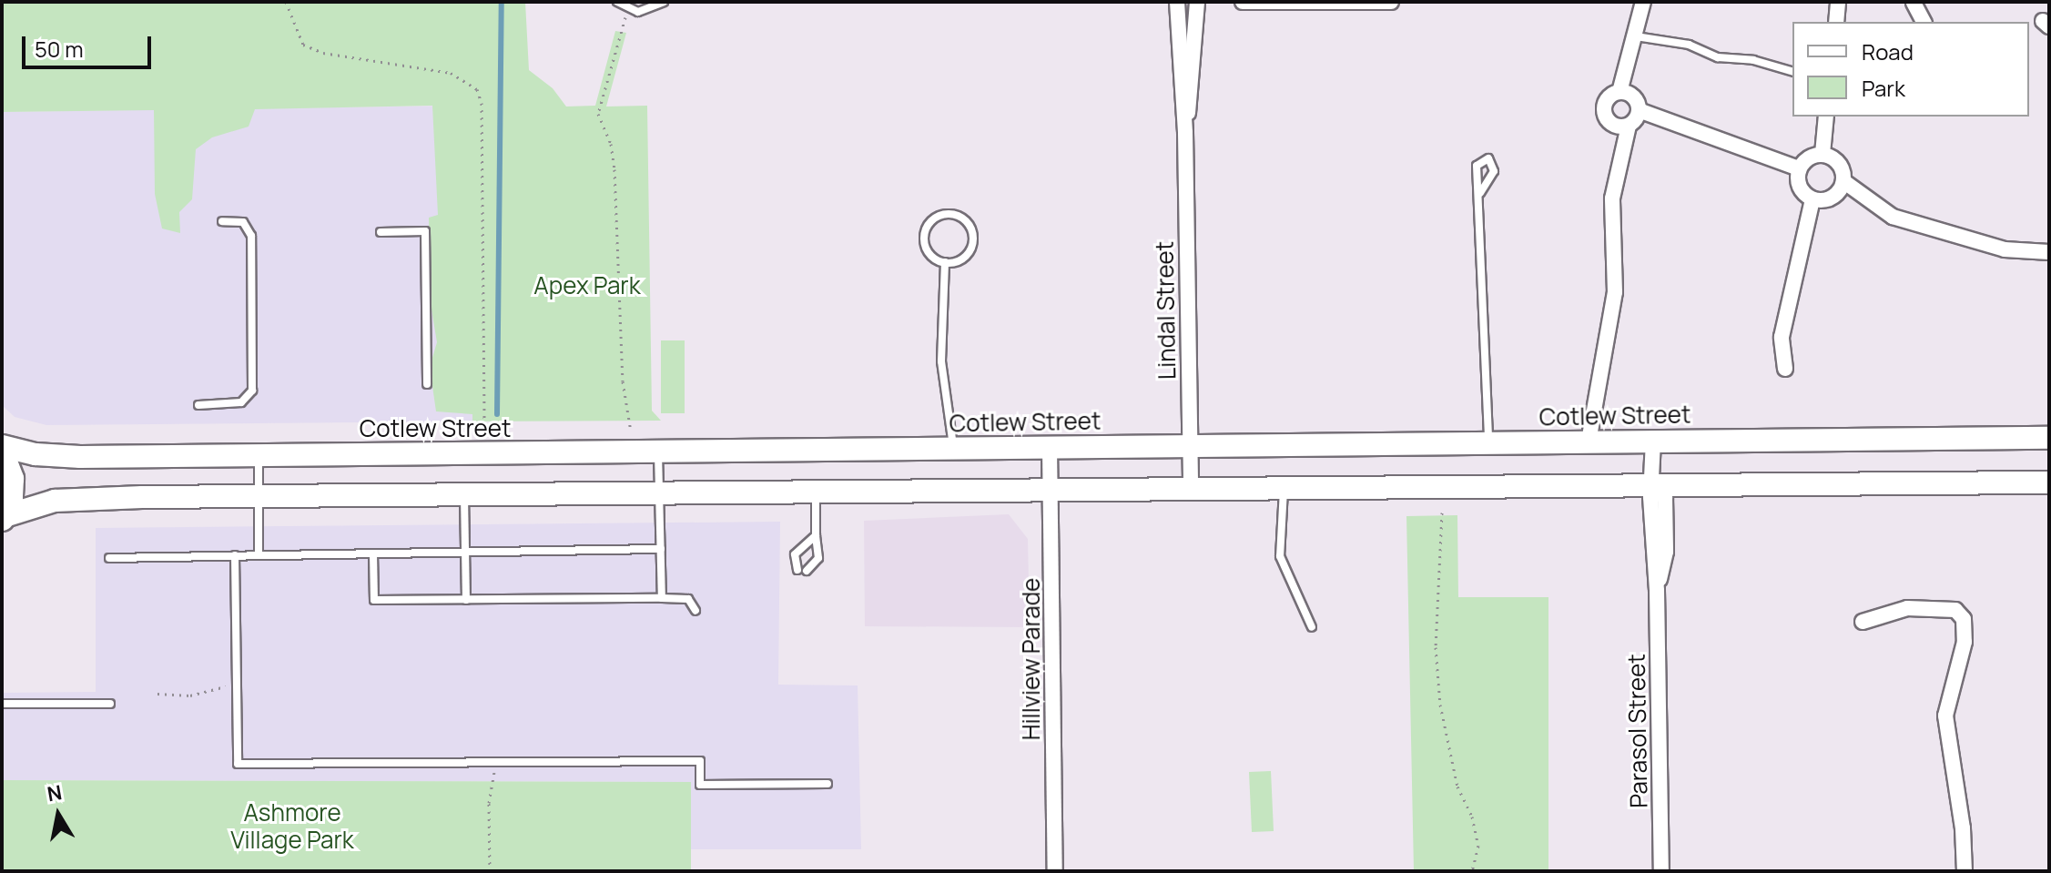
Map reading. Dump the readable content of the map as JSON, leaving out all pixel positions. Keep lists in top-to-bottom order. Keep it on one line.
{"streets":{"main road":["Cotlew Street"],"street":["Lindal Street","Hillview Parade","Parasol Street"]},"crossings":[["Lindal Street","Cotlew Street"],["Cotlew Street","Hillview Parade"],["Cotlew Street","Parasol Street"]],"parks":["Apex Park","Ashmore Village Park"],"legend":["Road","Park"],"scale_bar":"50 m","north":"top"}
